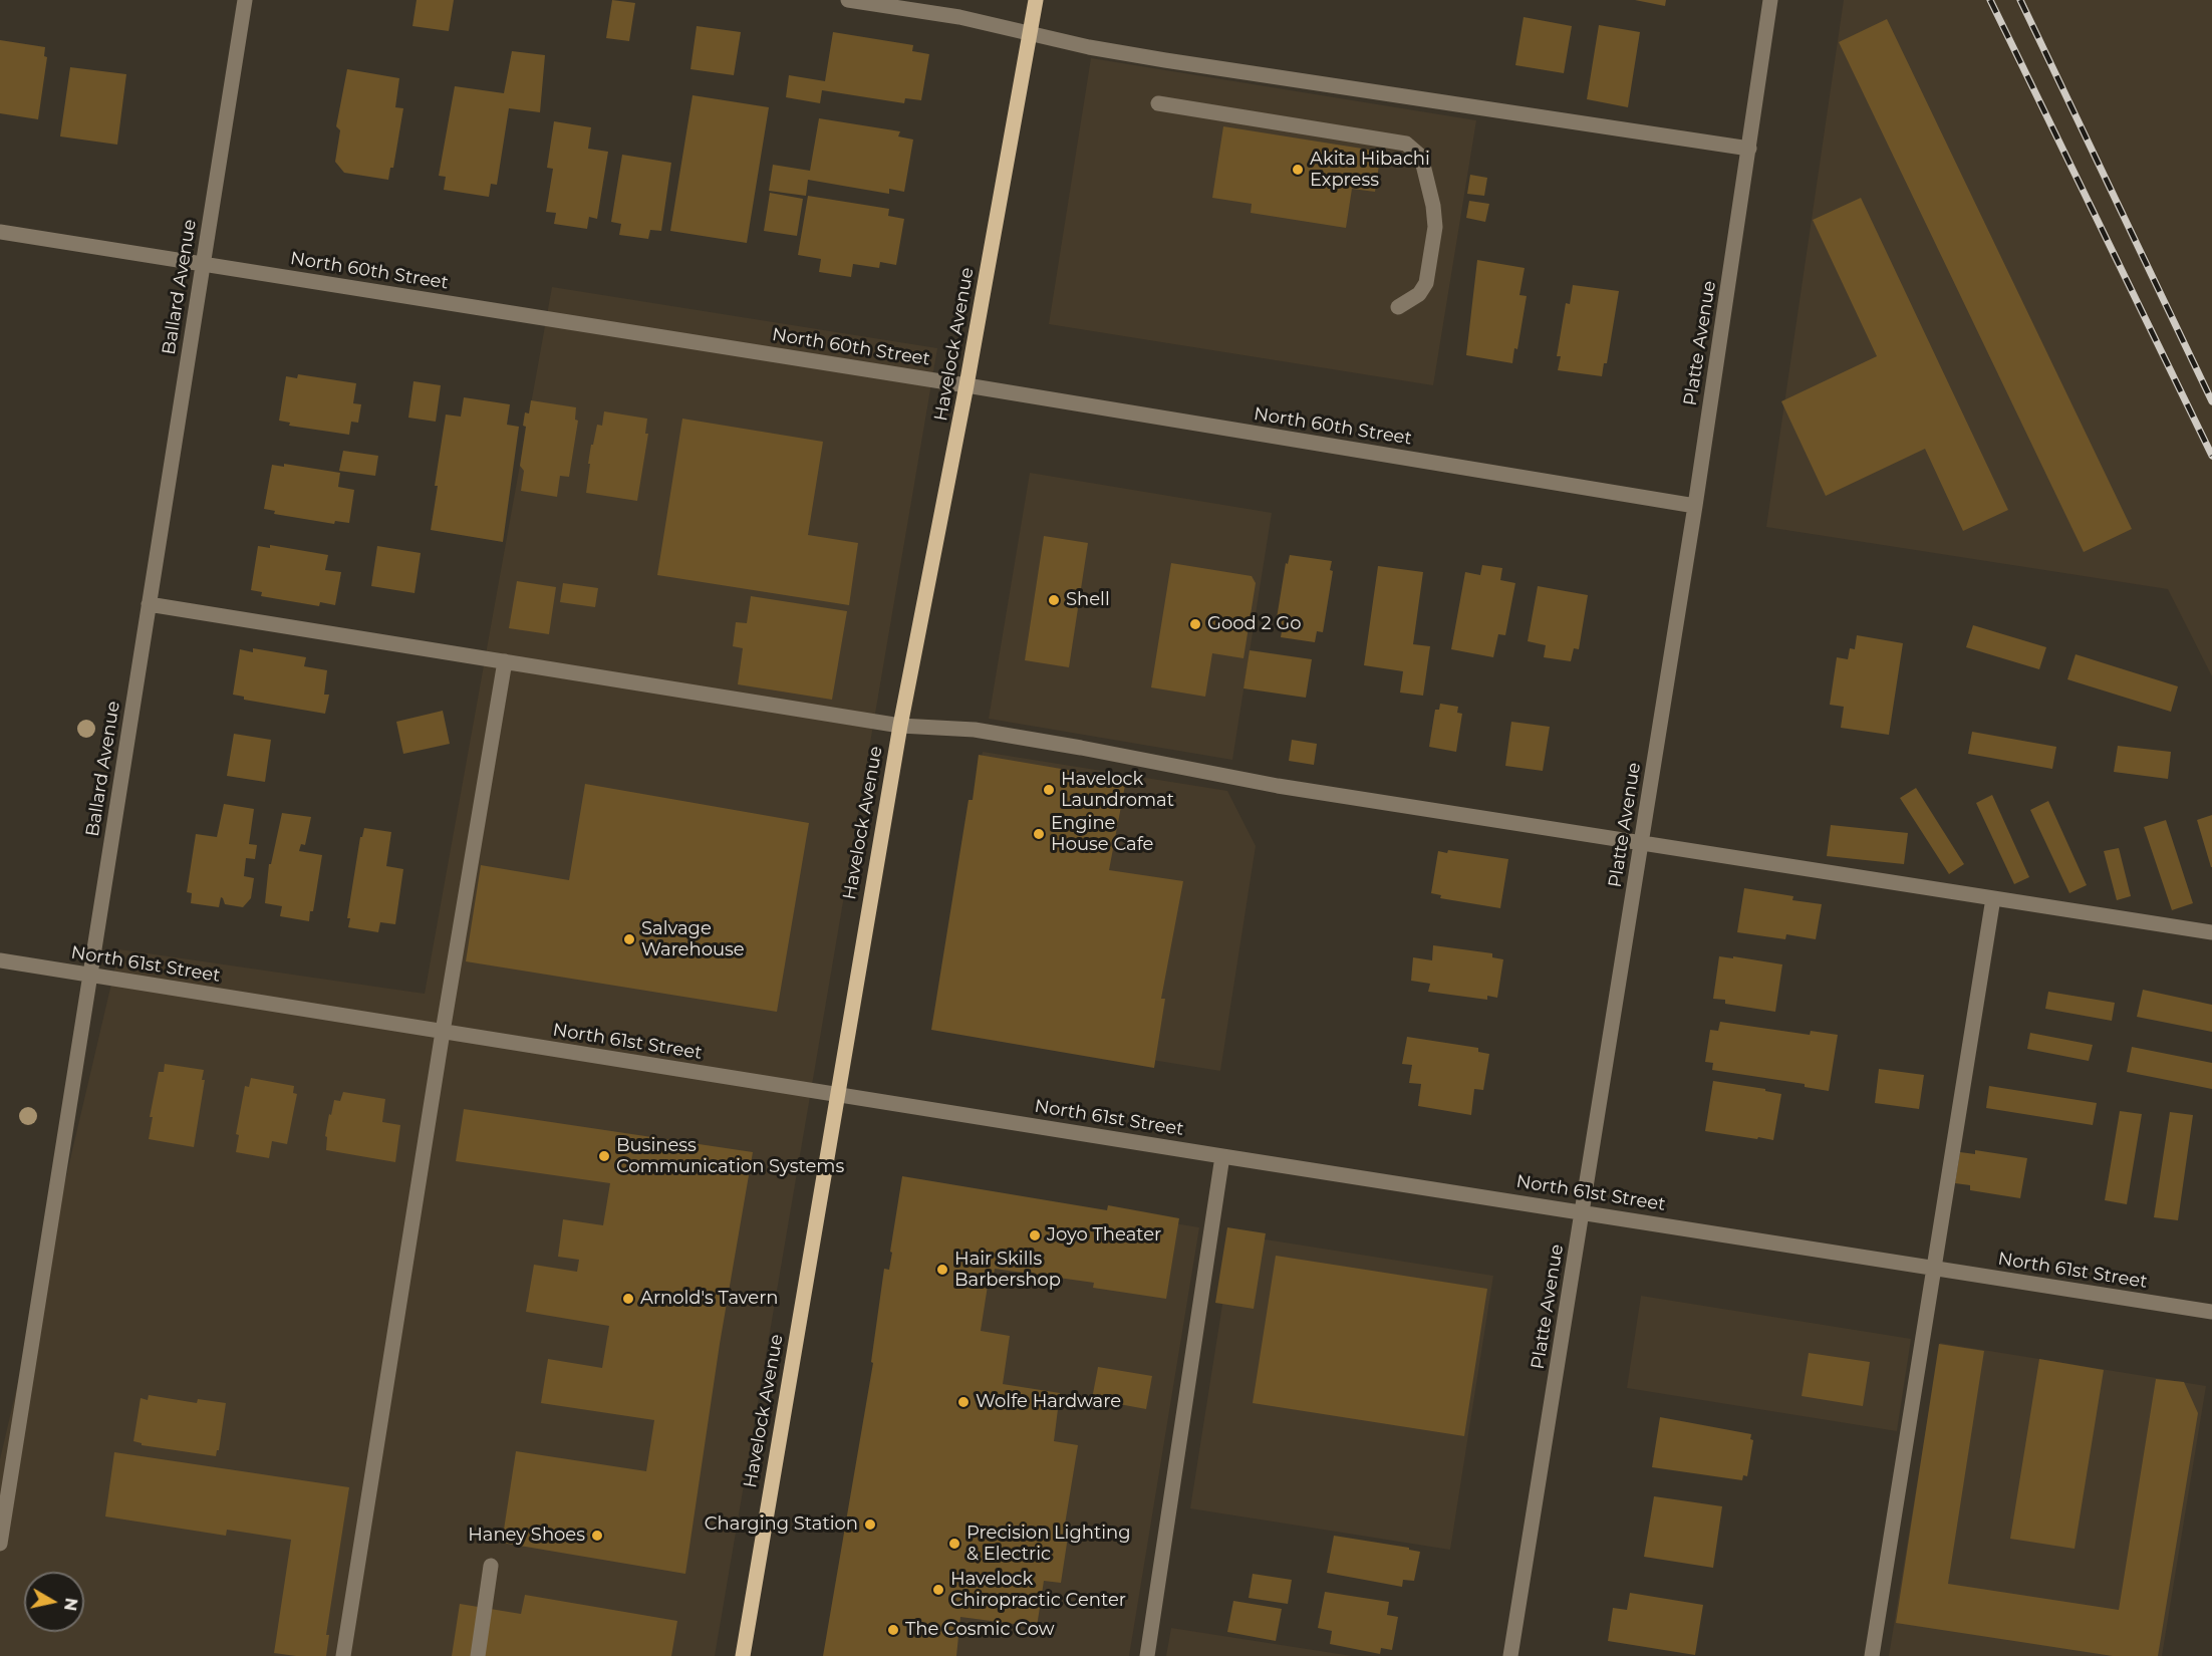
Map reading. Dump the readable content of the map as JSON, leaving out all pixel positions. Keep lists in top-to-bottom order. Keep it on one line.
{"streets":{"main road":["Havelock Avenue"],"street":["North 60th Street","Ballard Avenue","Platte Avenue","North 61st Street"]},"crossings":[["North 60th Street","Ballard Avenue"],["North 60th Street","Platte Avenue"],["North 60th Street","Havelock Avenue"],["Ballard Avenue","North 61st Street"],["Platte Avenue","North 61st Street"],["Havelock Avenue","North 61st Street"]],"places":["Akita Hibachi Express","Shell","Good 2 Go","Havelock Laundromat","Engine House Cafe","Salvage Warehouse","Business Communication Systems","Joyo Theater","Hair Skills Barbershop","Arnold's Tavern","Wolfe Hardware","Charging Station","Haney Shoes","Precision Lighting & Electric","Havelock Chiropractic Center","The Cosmic Cow"],"north":"right"}
